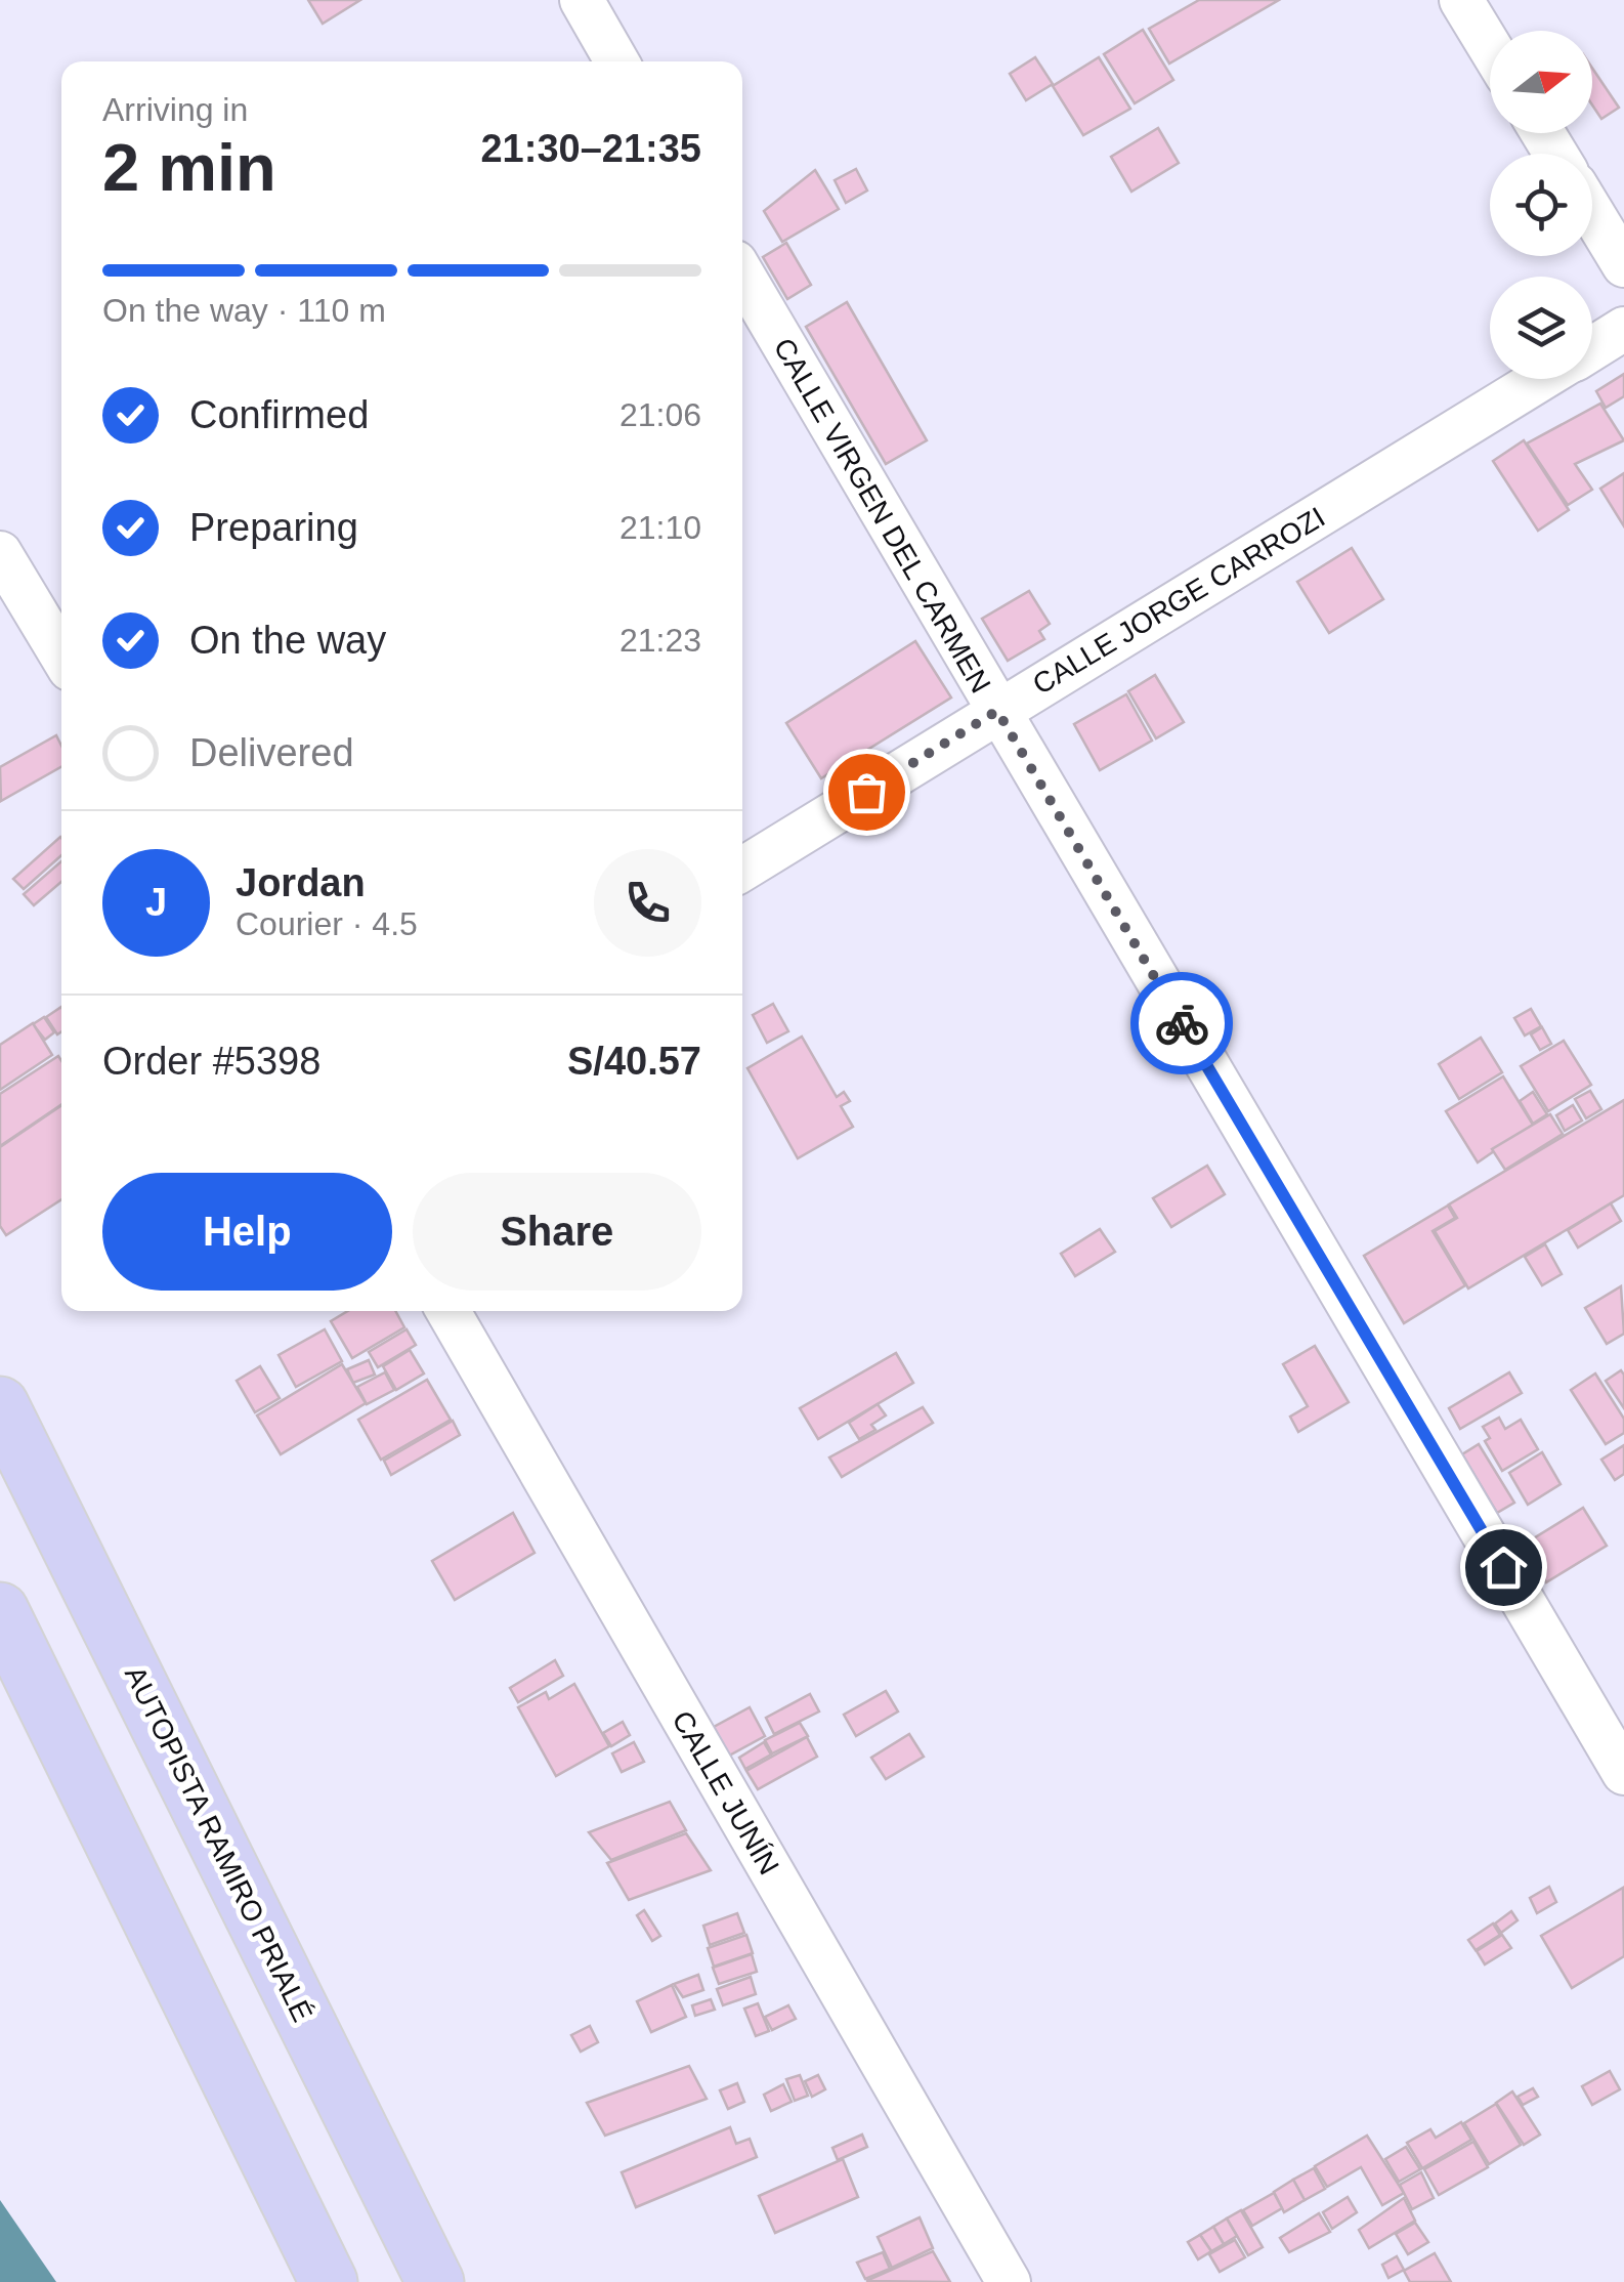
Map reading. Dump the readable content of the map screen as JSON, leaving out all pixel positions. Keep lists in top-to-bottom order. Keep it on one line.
{"streets":{"highway":["AUTOPISTA RAMIRO PRIALÉ"],"street":["CALLE VIRGEN DEL CARMEN","CALLE JORGE CARROZI","CALLE JUNÍN"]},"crossings":[["CALLE VIRGEN DEL CARMEN","CALLE JORGE CARROZI"]],"north":"right","page":{"heading":["2 min","Arriving in","21:30–21:35"],"panel":["Jordan","Courier · 4.5","Order #5398","S/40.57"],"bar":"On the way · 110 m","list":[["Confirmed","21:06"],["Preparing","21:10"],["On the way","21:23"],"Delivered"],"round":"J","buttons":["Help","Share"]}}
